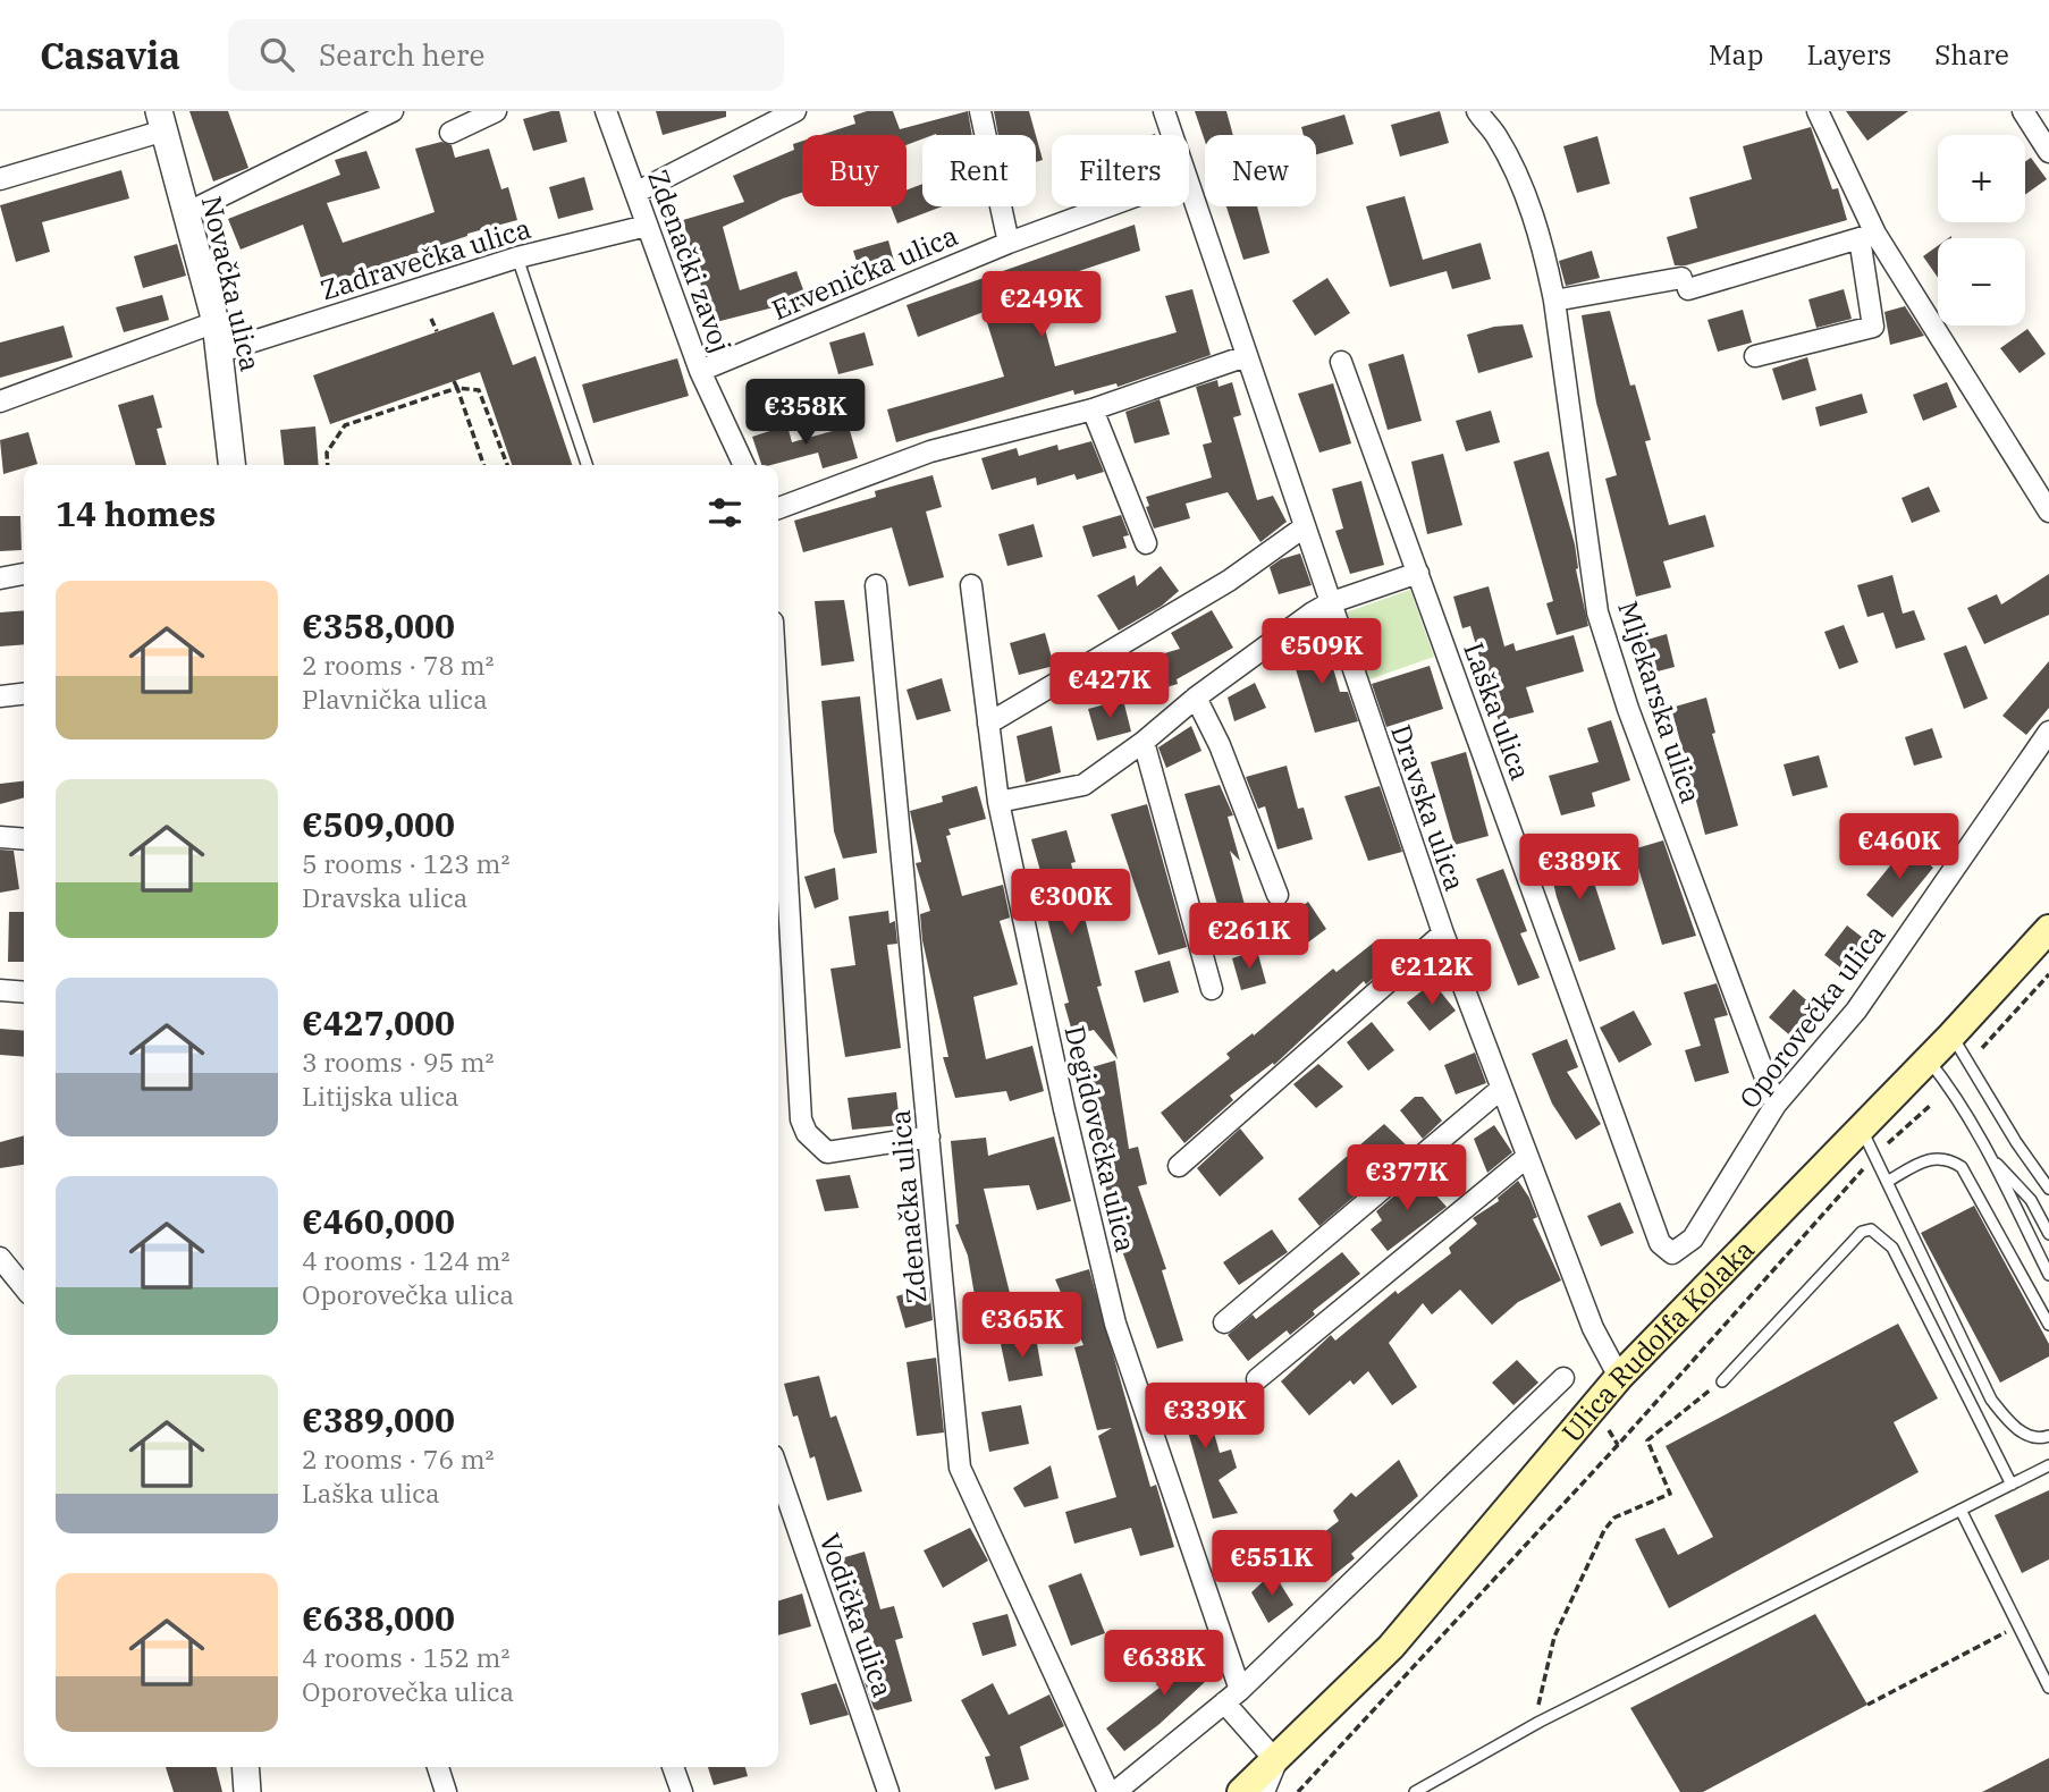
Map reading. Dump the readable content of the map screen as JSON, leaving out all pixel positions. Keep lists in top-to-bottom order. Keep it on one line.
{"streets":{"main road":["Ulica Rudolfa Kolaka"],"street":["Zadravečka ulica","Zdenački zavoj","Ervenička ulica","Novačka ulica","Mljekarska ulica","Laška ulica","Dravska ulica","Oporovečka ulica","Degidovečka ulica","Zdenačka ulica","Vodička ulica"]},"crossings":[["Zadravečka ulica","Zdenački zavoj"],["Zadravečka ulica","Novačka ulica"],["Zdenački zavoj","Ervenička ulica"],["Mljekarska ulica","Oporovečka ulica"],["Laška ulica","Oporovečka ulica"],["Dravska ulica","Ulica Rudolfa Kolaka"]],"page":{"header":"Casavia","search":"Search here","nav":["Map","Layers","Share"],"map_buttons":["+","−"],"chip":["Buy","Rent","Filters","New"],"price":["€249K","€358K","€509K","€427K","€460K","€389K","€300K","€261K","€212K","€377K","€365K","€339K","€551K","€638K"],"heading":"14 homes","list":[{"name":"€358,000","note":"2 rooms · 78 m² · Plavnička ulica"},{"name":"€509,000","note":"5 rooms · 123 m² · Dravska ulica"},{"name":"€427,000","note":"3 rooms · 95 m² · Litijska ulica"},{"name":"€460,000","note":"4 rooms · 124 m² · Oporovečka ulica"},{"name":"€389,000","note":"2 rooms · 76 m² · Laška ulica"},{"name":"€638,000","note":"4 rooms · 152 m² · Oporovečka ulica"}]}}
